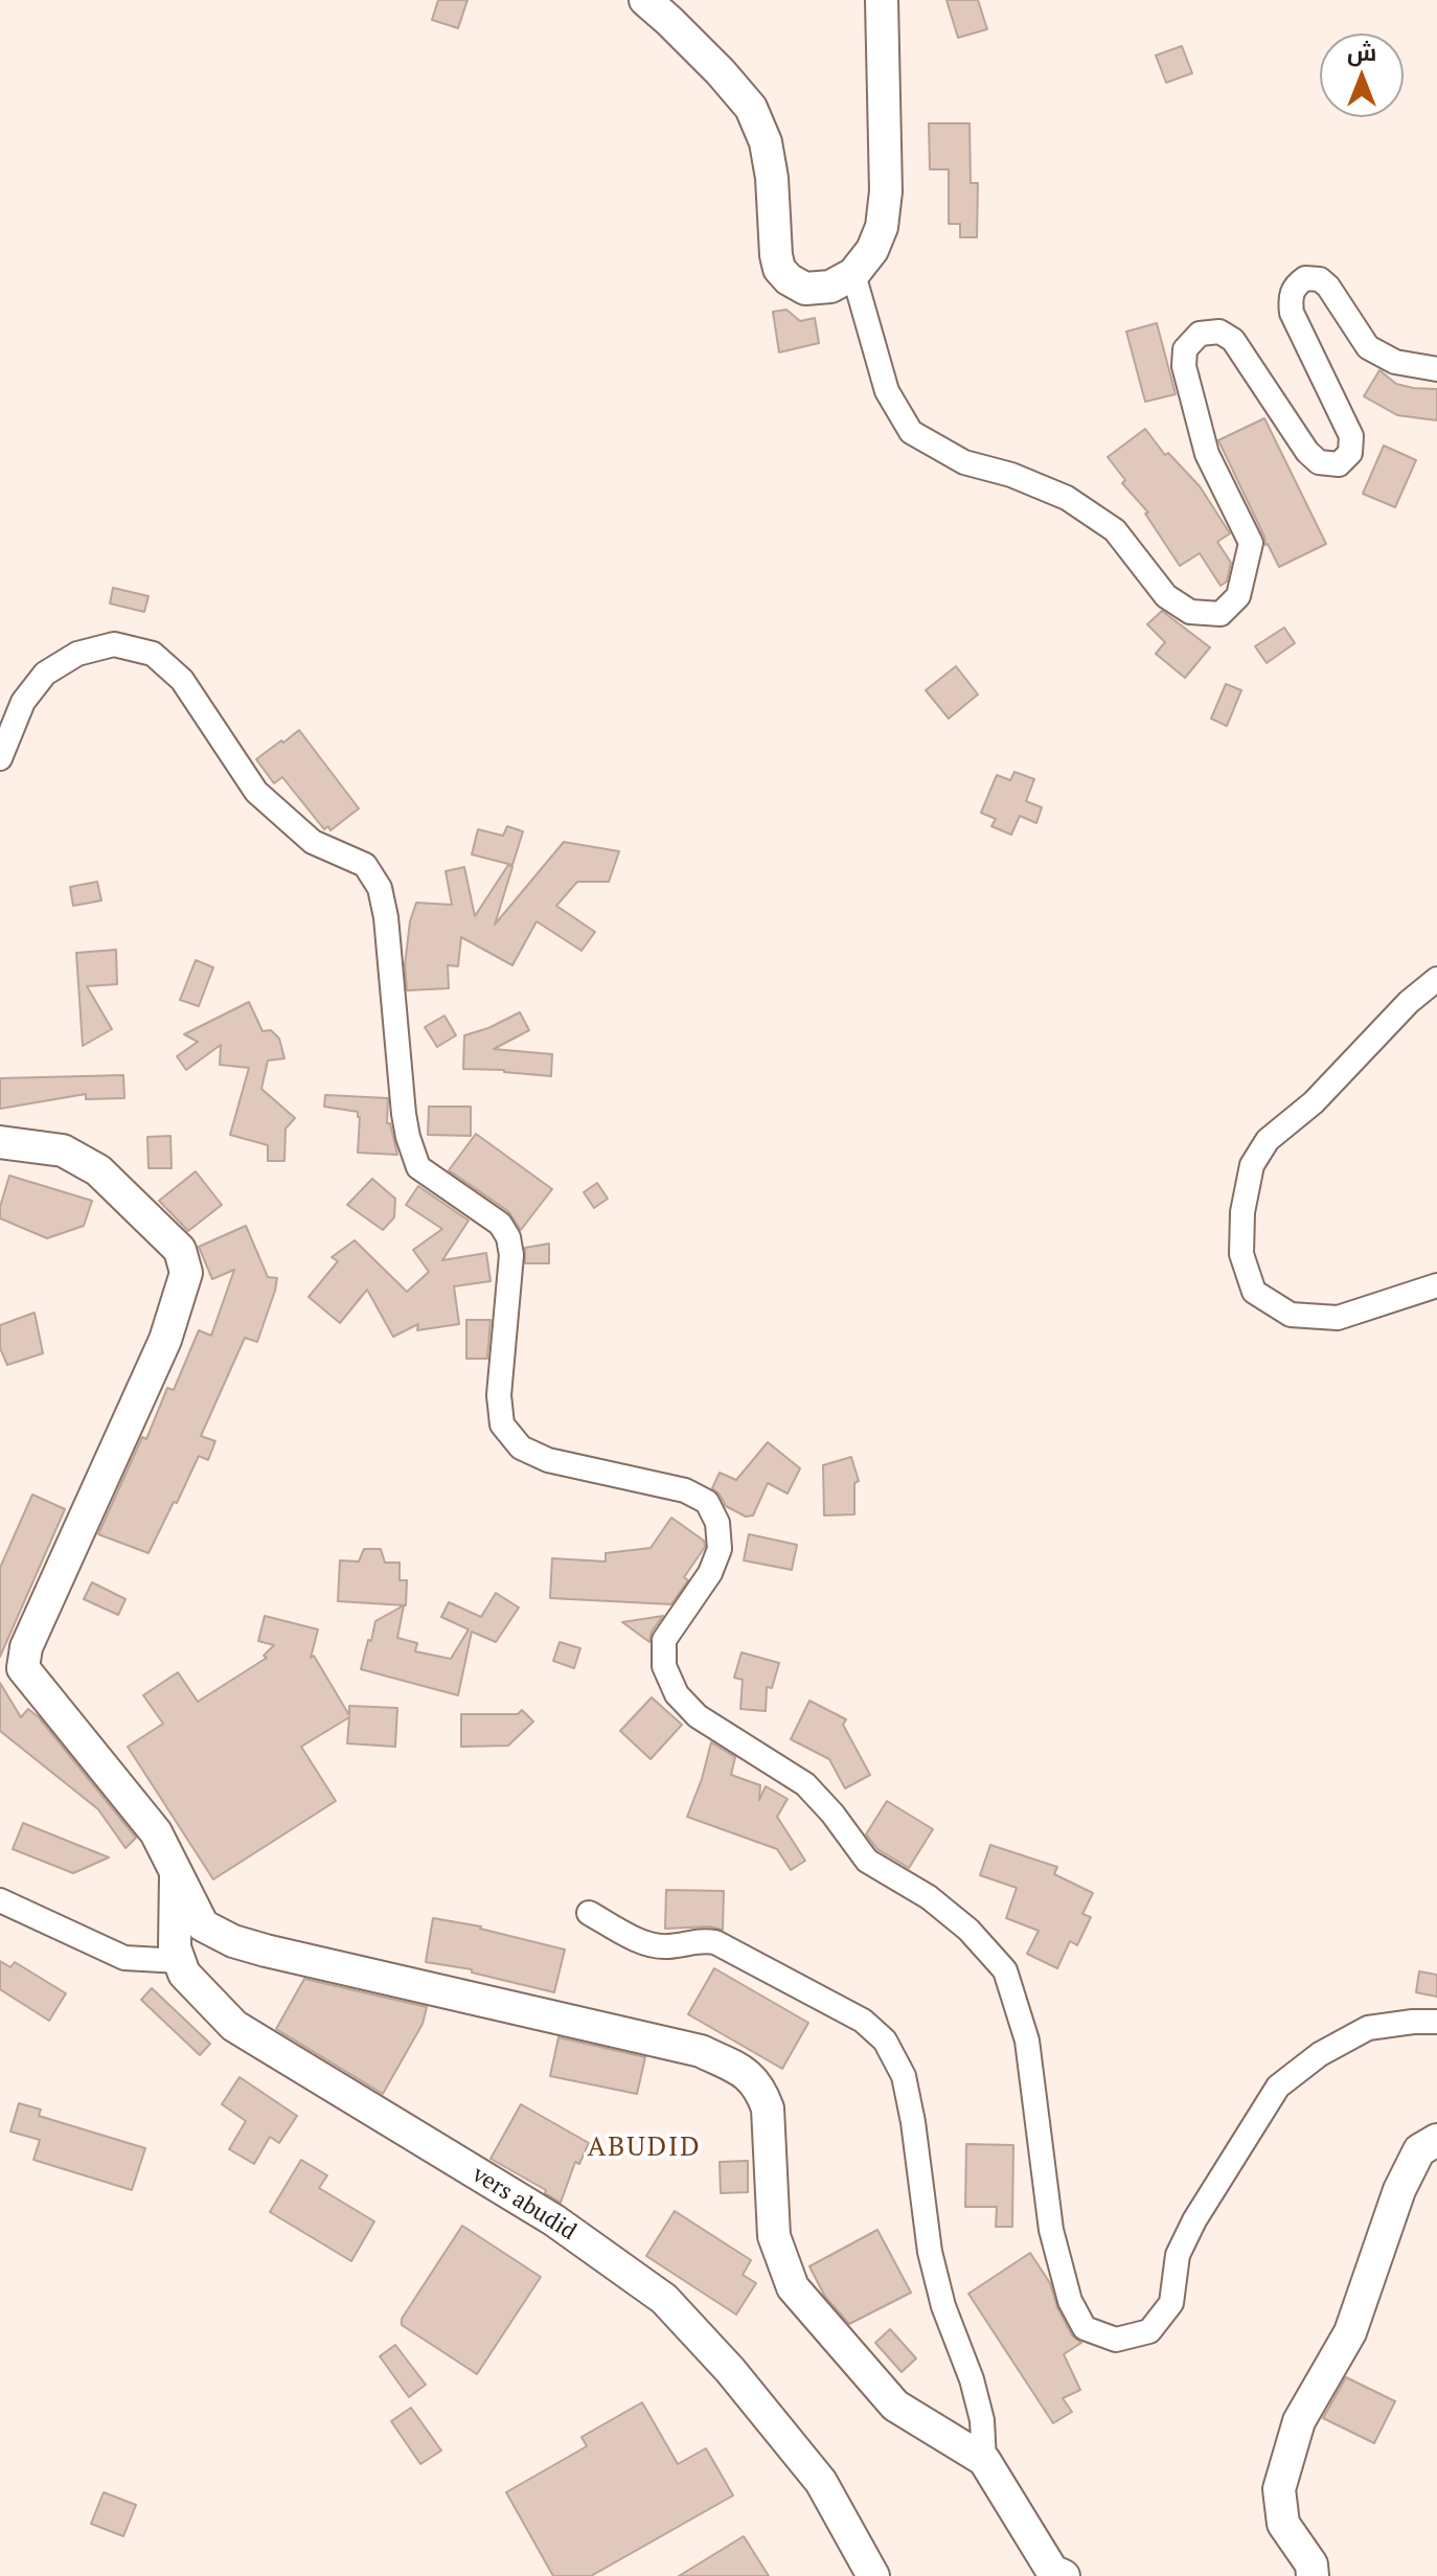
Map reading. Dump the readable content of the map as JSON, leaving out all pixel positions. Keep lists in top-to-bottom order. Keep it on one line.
{"streets":{"street":["vers abudid"]},"districts":["ABUDID"],"north":"top"}
